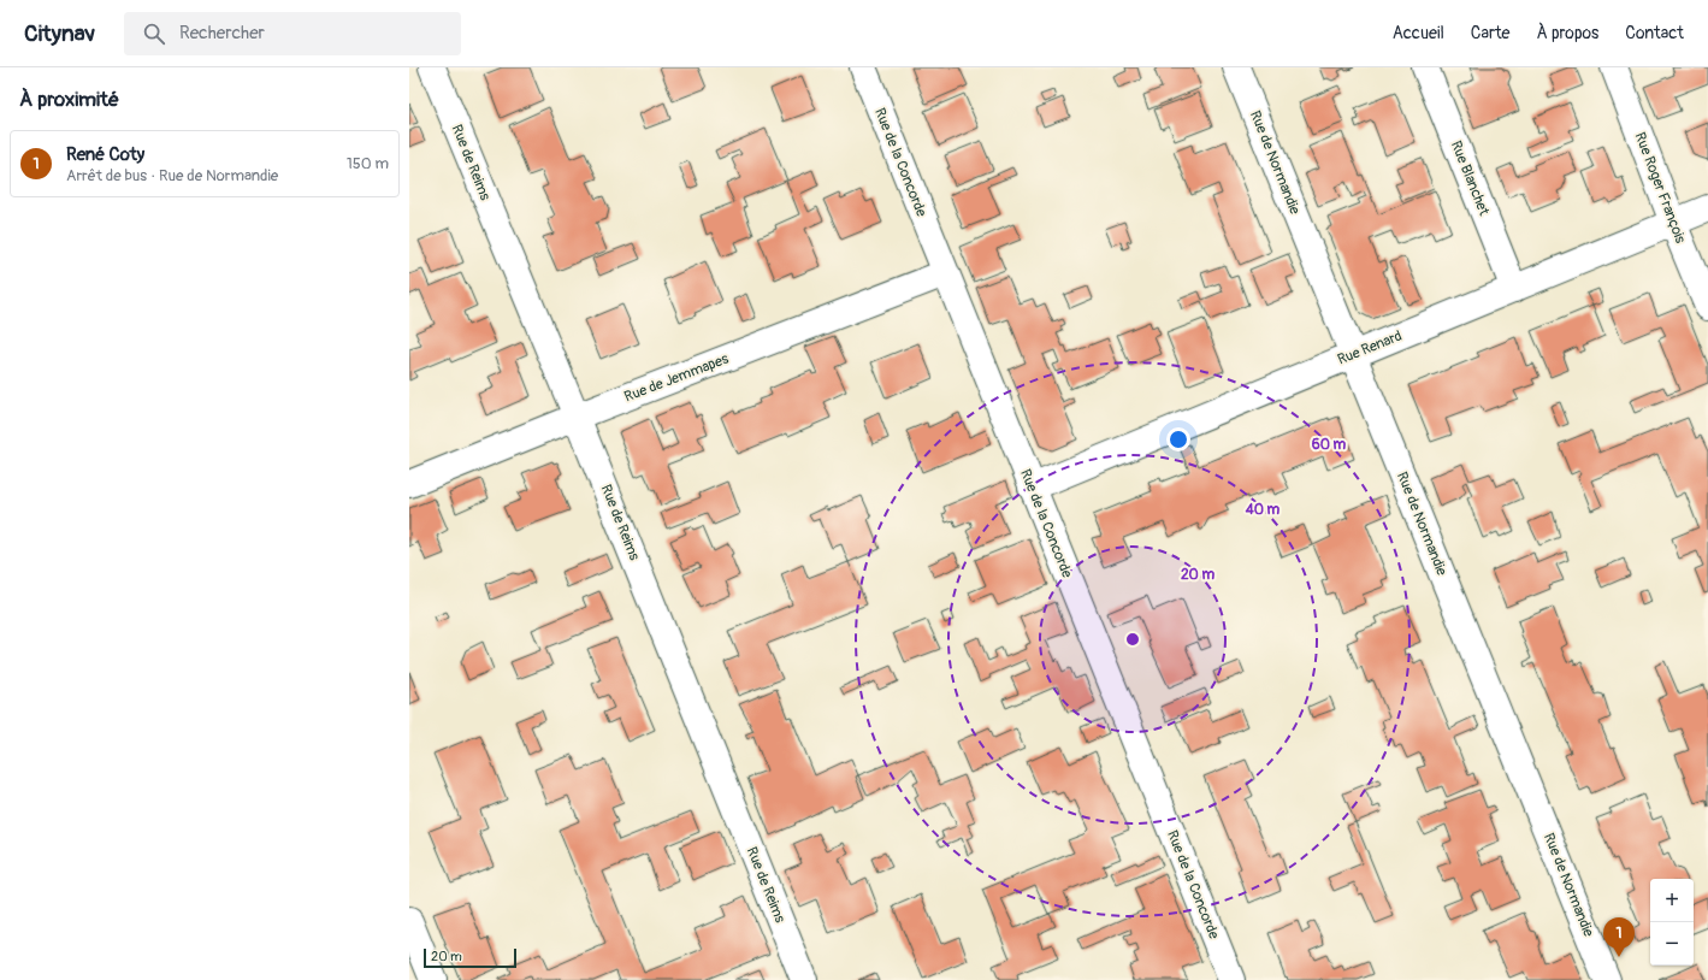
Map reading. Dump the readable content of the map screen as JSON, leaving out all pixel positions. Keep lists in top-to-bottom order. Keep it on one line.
{"streets":{"street":["Rue de Reims","Rue de la Concorde","Rue de Normandie","Rue Blanchet","Rue Roger François","Rue Renard","Rue de Jemmapes"]},"crossings":[["Rue de Reims","Rue de Jemmapes"],["Rue de la Concorde","Rue Renard"],["Rue de la Concorde","Rue de Jemmapes"],["Rue de Normandie","Rue Renard"],["Rue Blanchet","Rue Renard"],["Rue Roger François","Rue Renard"]],"scale_bar":"20 m","page":{"header":"Citynav","search":"Rechercher","nav":["Accueil","Carte","À propos","Contact"],"heading":"À proximité","list":[{"mark":"1","name":"René Coty","note":"Arrêt de bus · Rue de Normandie","value":"150 m"}],"map_buttons":["+","−"],"pins":"1","scale":"20 m"},"rings":["60 m","40 m","20 m"]}
